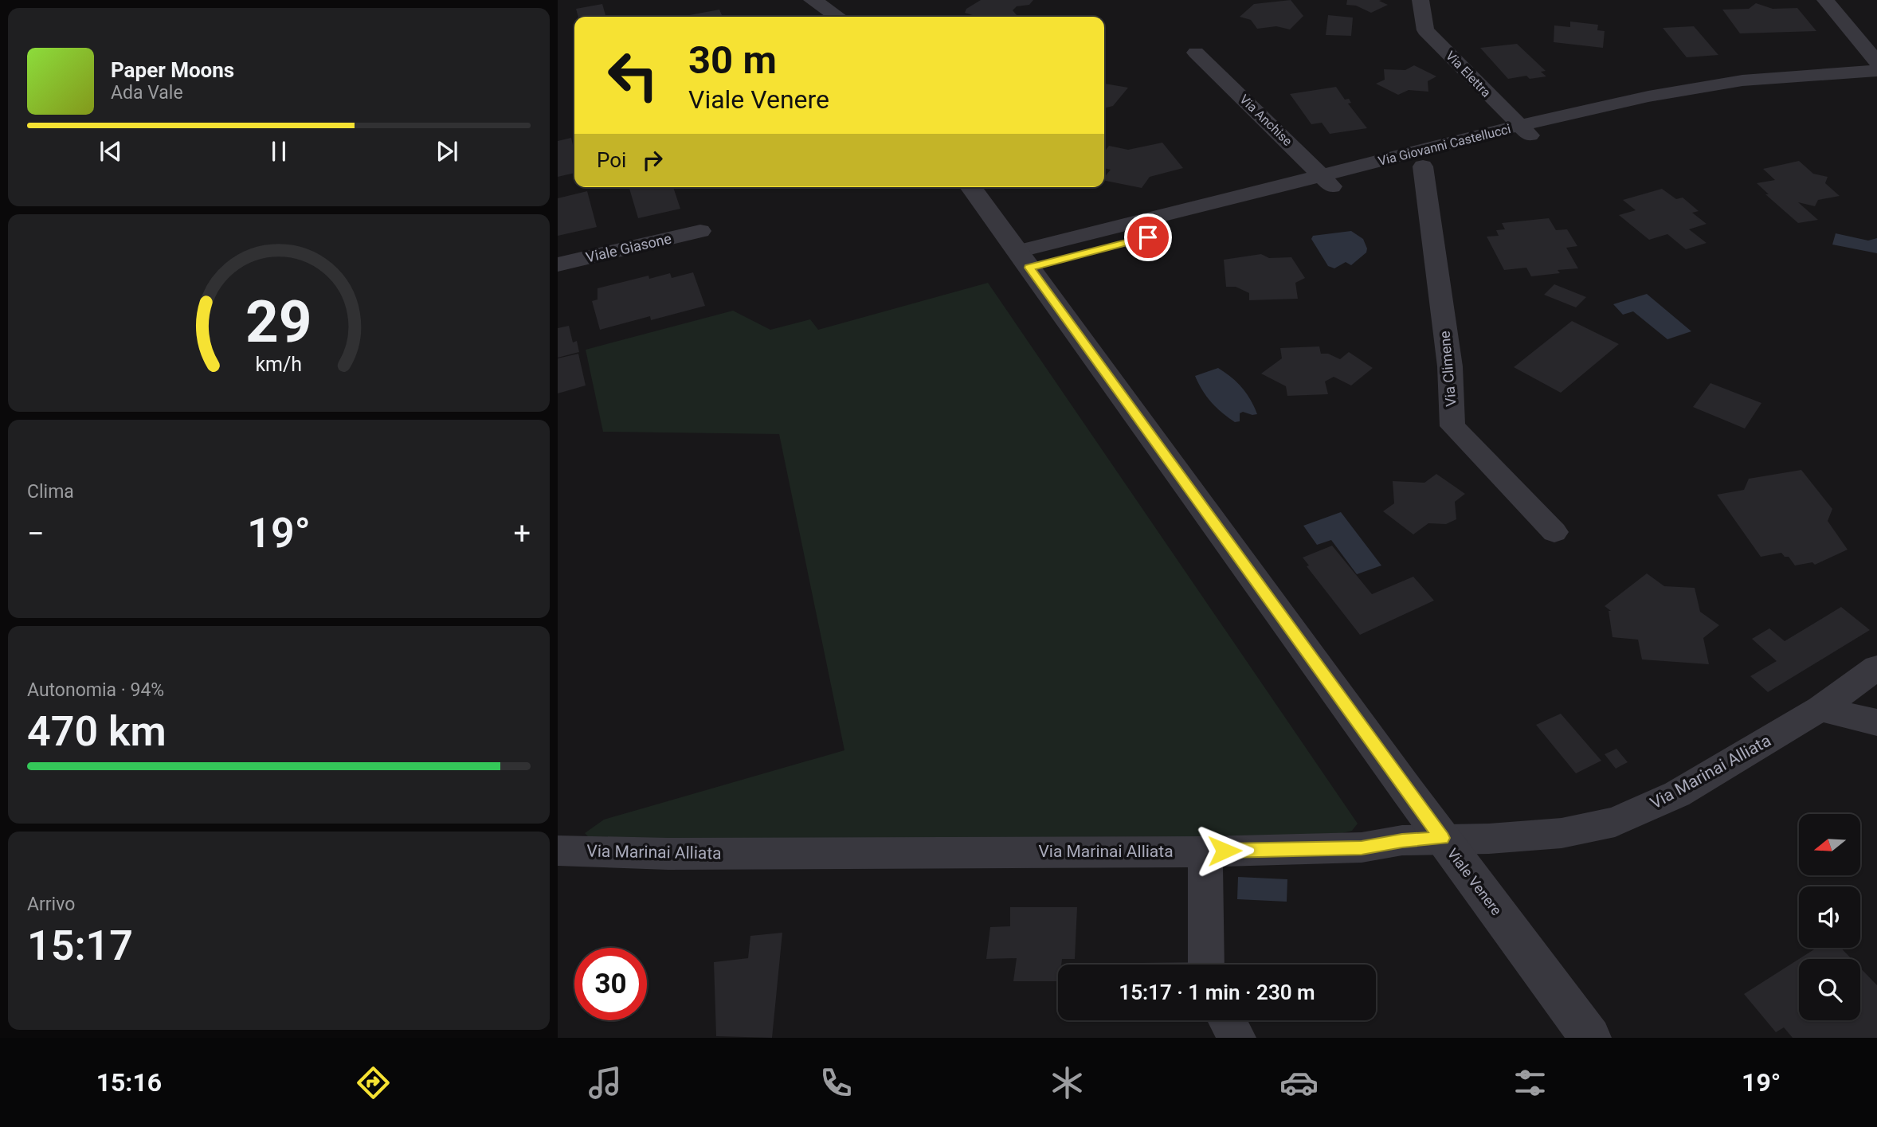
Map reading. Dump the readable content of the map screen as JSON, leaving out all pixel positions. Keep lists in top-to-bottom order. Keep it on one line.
{"streets":{"street":["Via Elettra","Via Anchise","Via Giovanni Castellucci","Viale Giasone","Via Climene","Via Marinai Alliata","Viale Venere"]},"crossings":[["Via Elettra","Via Giovanni Castellucci"],["Via Anchise","Via Giovanni Castellucci"],["Via Giovanni Castellucci","Via Climene"],["Via Giovanni Castellucci","Viale Venere"],["Via Marinai Alliata","Viale Venere"]],"north":"left","page":{"turn":["30 m","Viale Venere"],"song":["Paper Moons","Ada Vale"],"then":"Poi","tile":["Clima",["Autonomia · 94%","470 km"],["Arrivo","15:17"]],"heat":["−","19°","+"],"limit":"30","trip":"15:17 · 1 min · 230 m","tabs":["15:16","19°"],"gauge":["29","km/h"]}}
